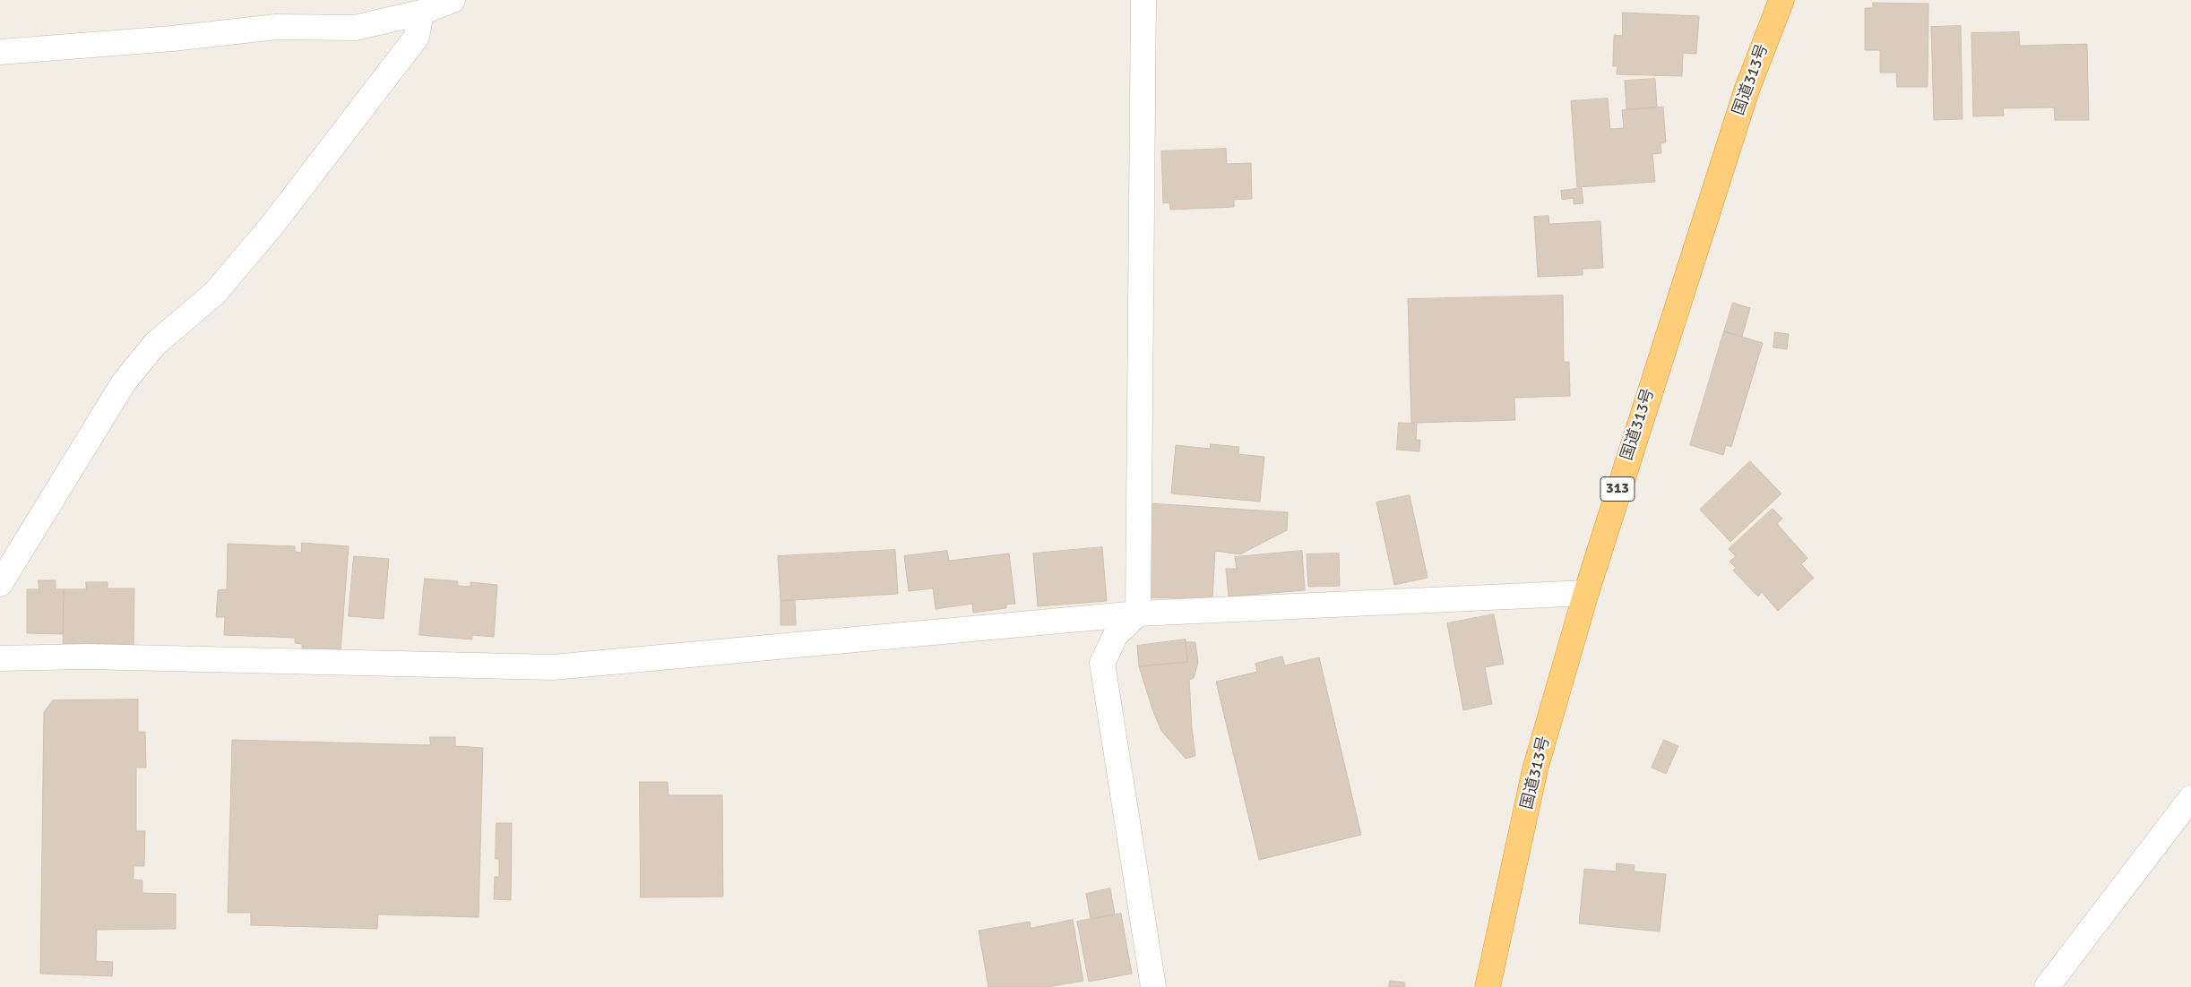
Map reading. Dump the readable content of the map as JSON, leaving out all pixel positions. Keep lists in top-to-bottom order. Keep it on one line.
{"streets":{"highway":["国道313号","313"]}}
